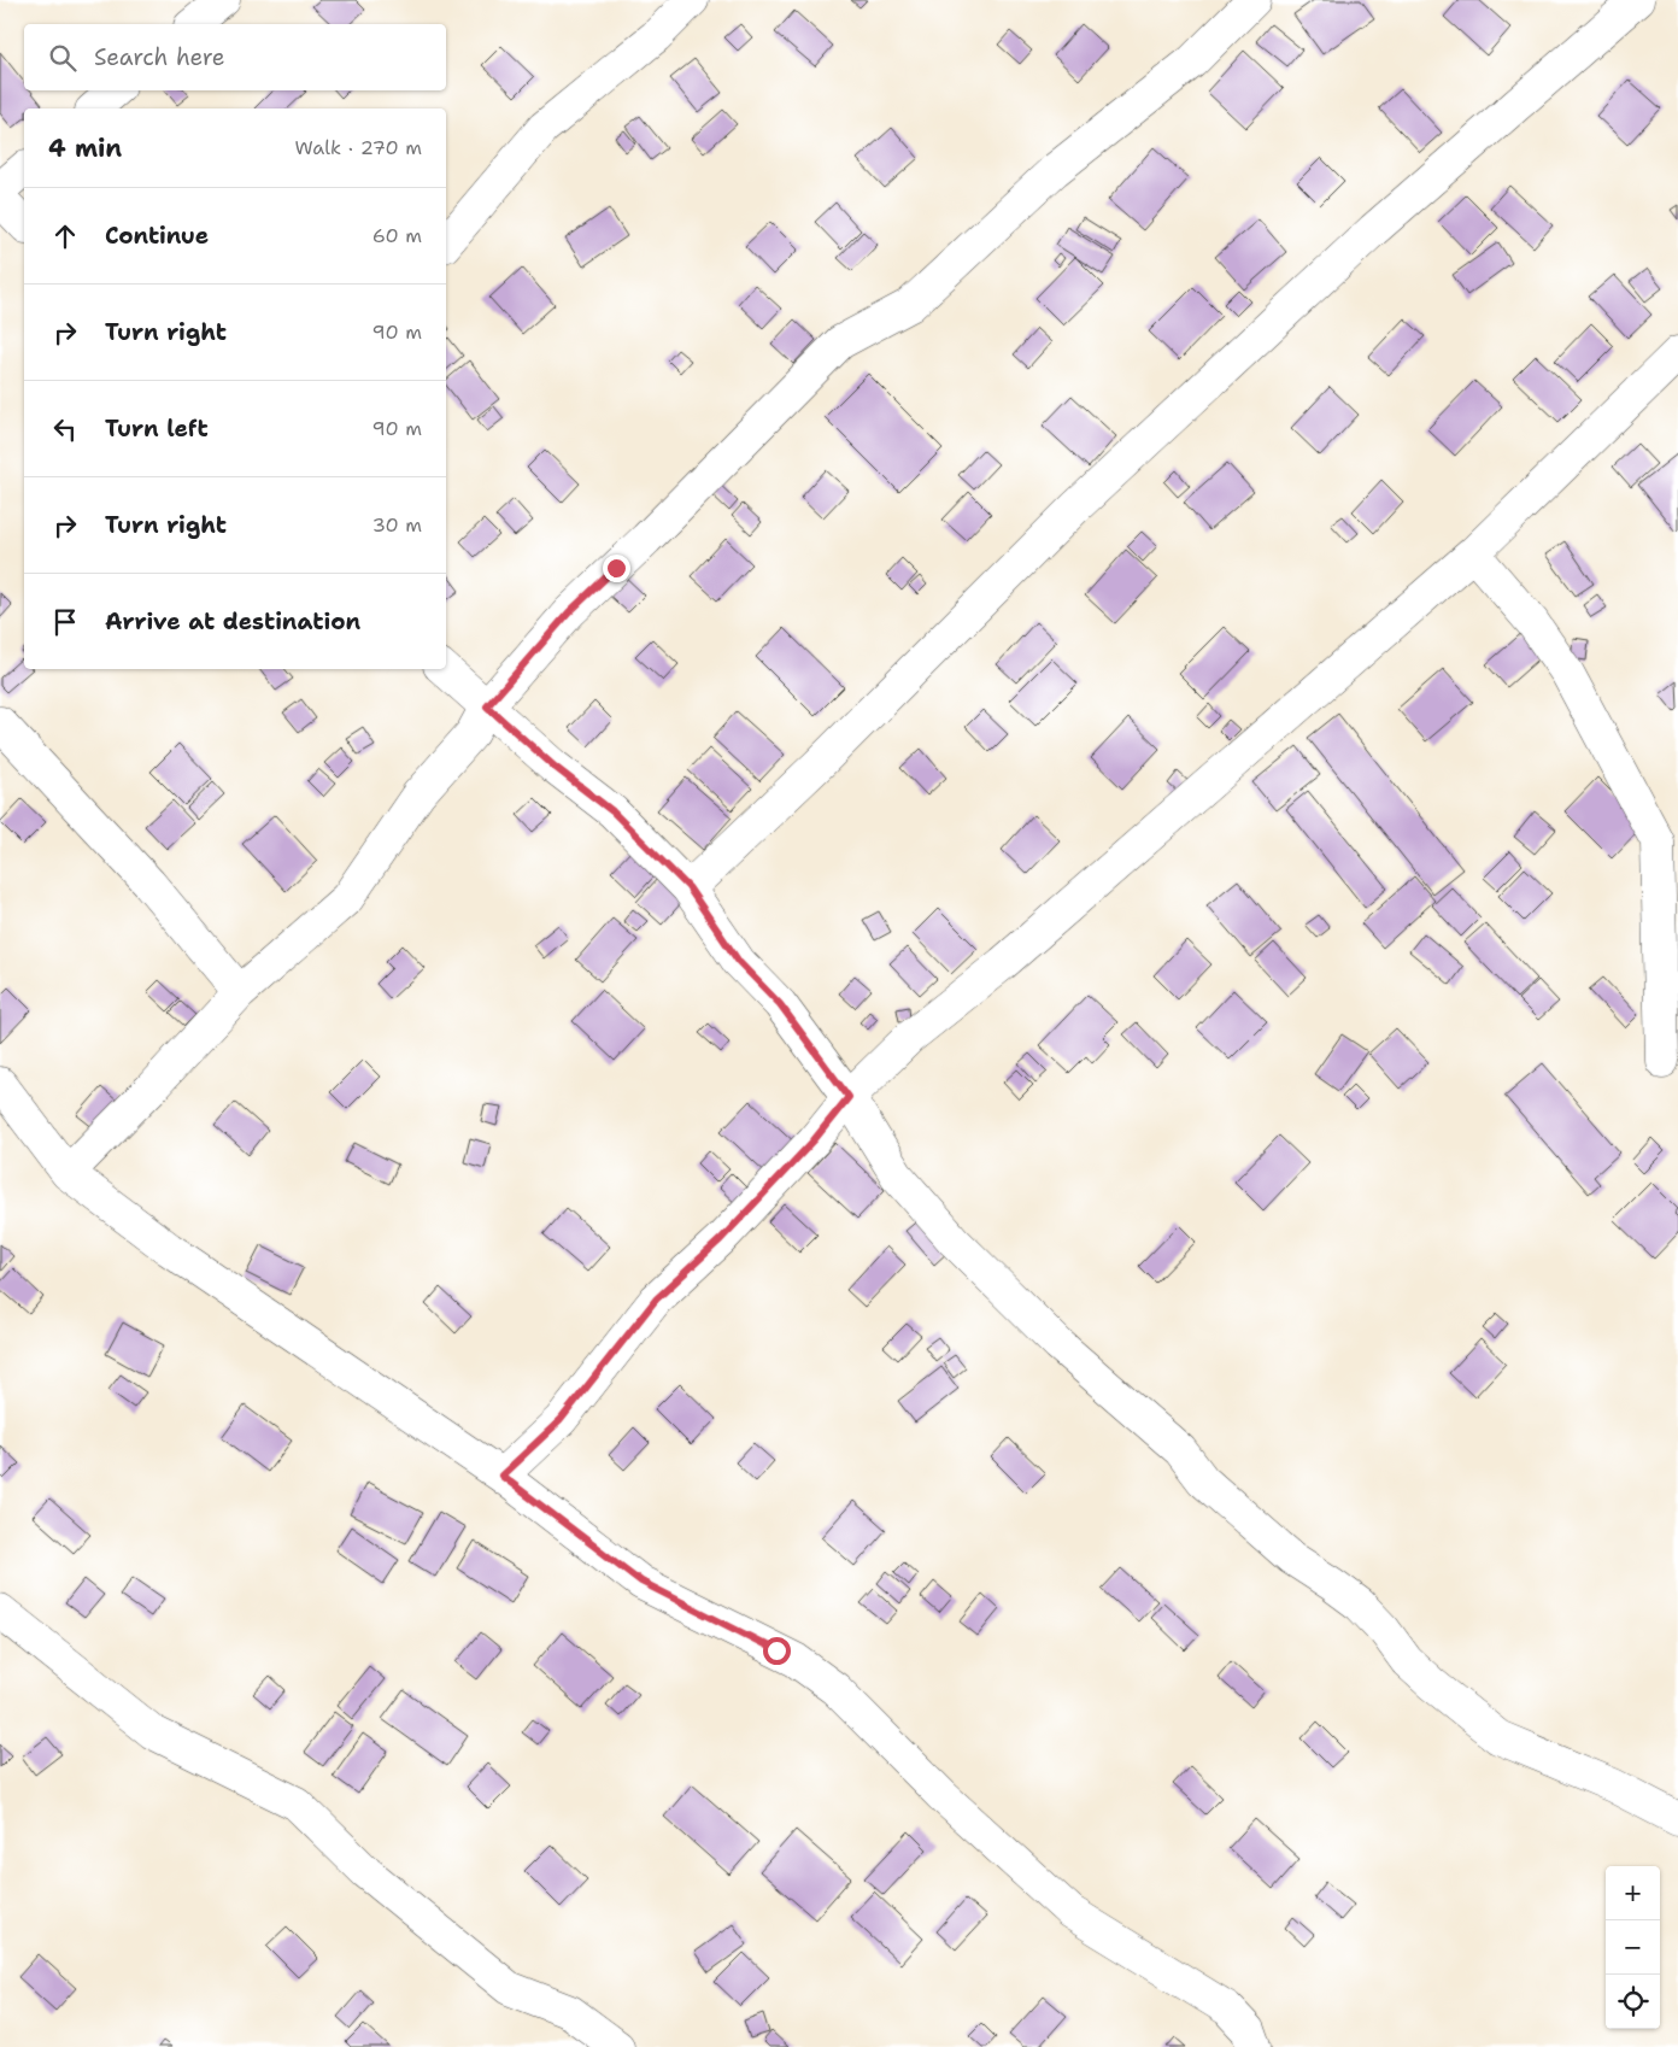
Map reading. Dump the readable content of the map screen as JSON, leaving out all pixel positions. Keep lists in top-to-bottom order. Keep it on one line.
{"page":{"search":"Search here","heading":["4 min","Walk · 270 m"],"list":[["Continue","60 m"],["Turn right","90 m"],["Turn left","90 m"],["Turn right","30 m"],"Arrive at destination"],"map_buttons":["+","−"]}}
